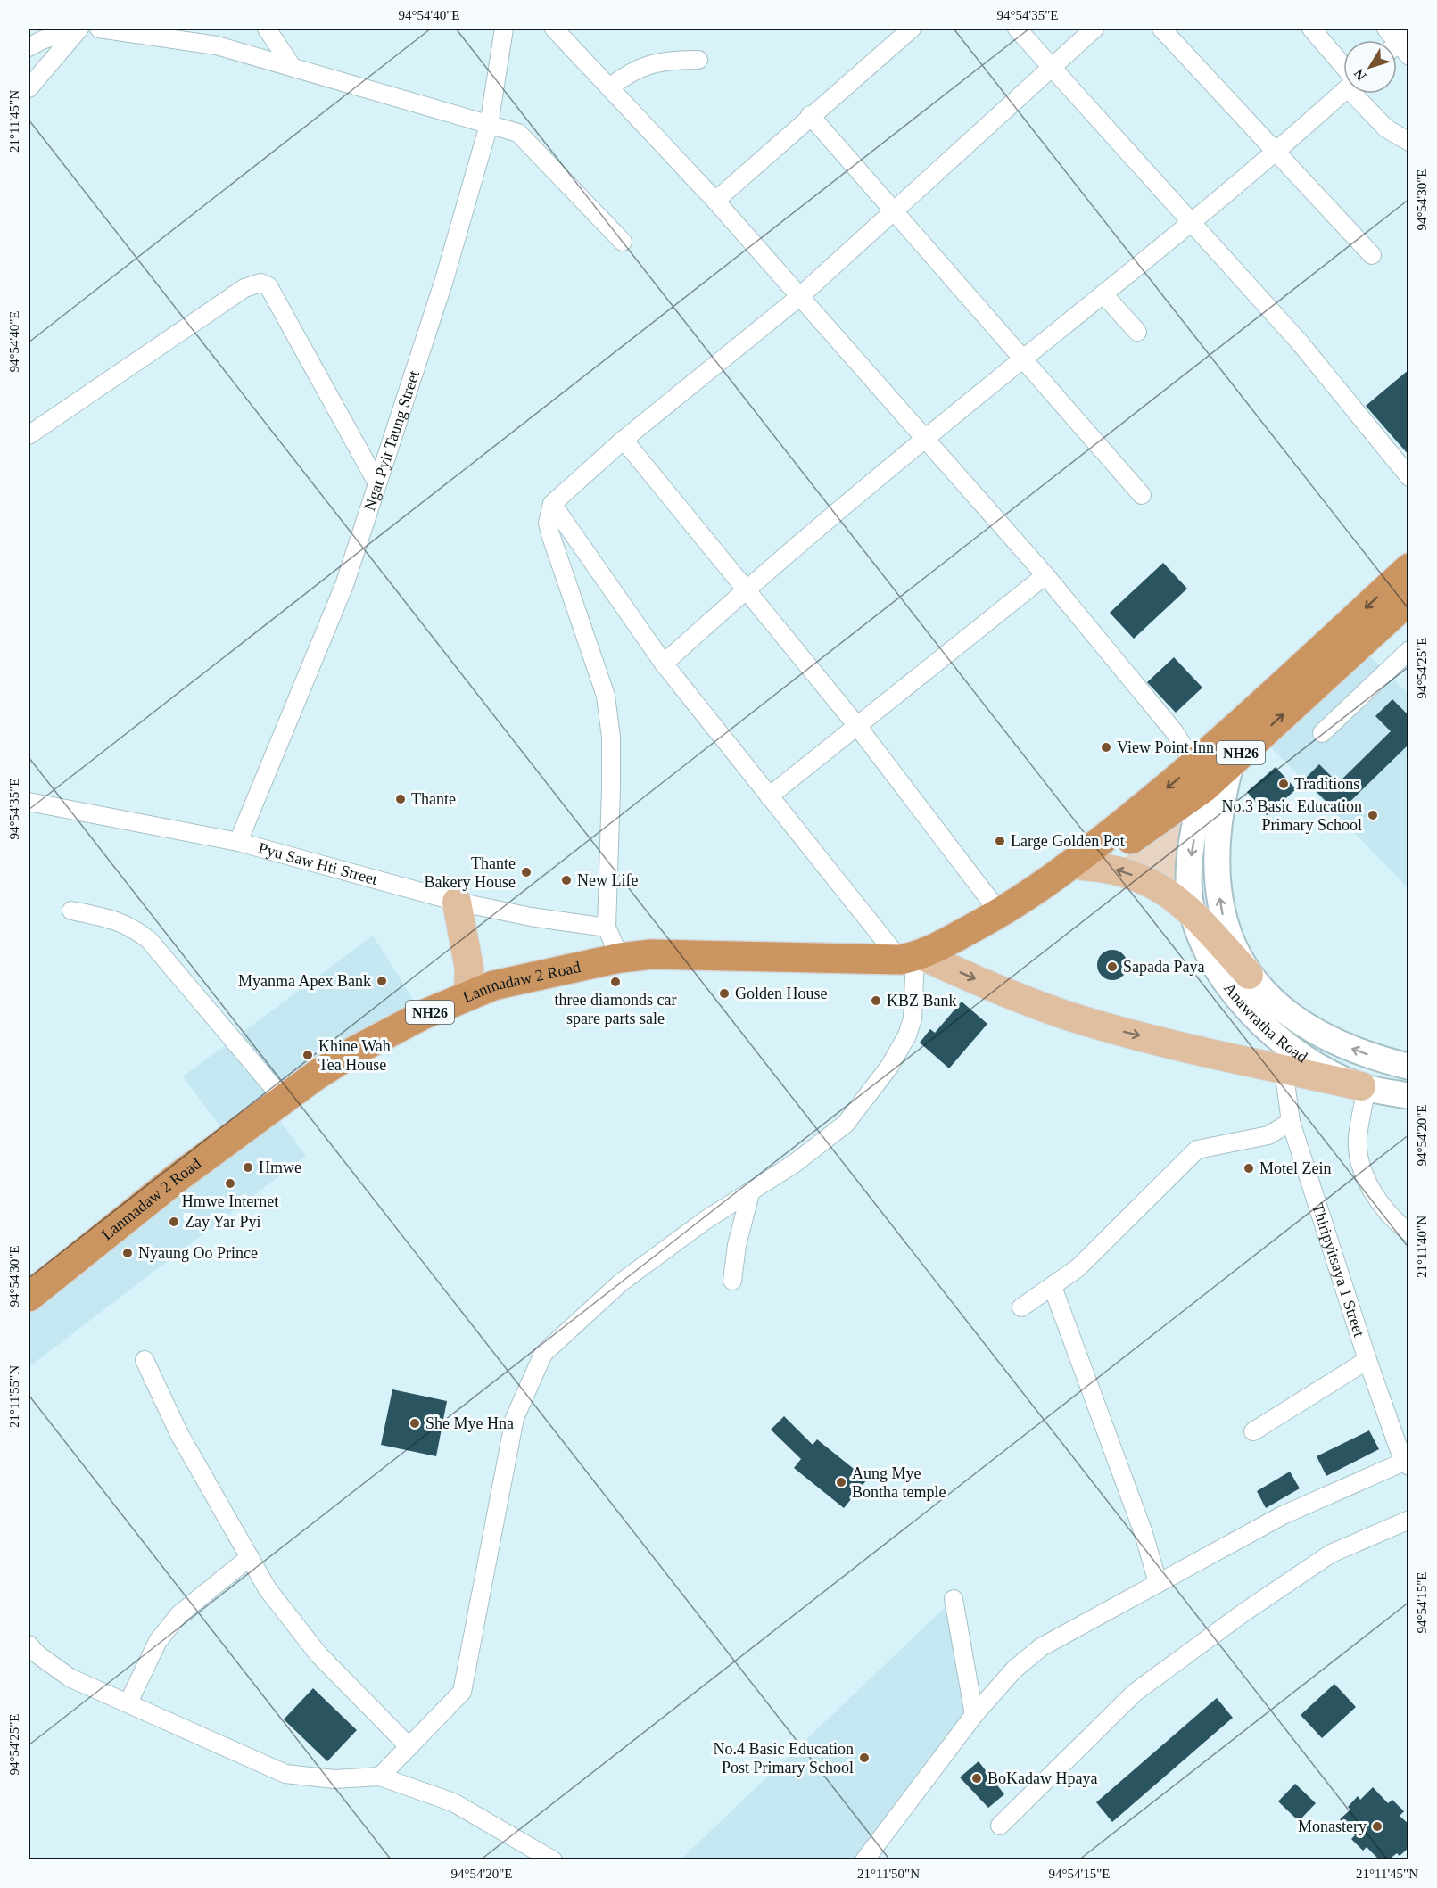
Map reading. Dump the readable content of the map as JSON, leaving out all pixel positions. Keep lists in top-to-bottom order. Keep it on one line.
{"streets":{"highway":["NH26","Lanmadaw 2 Road"],"main road":["Anawratha Road"],"street":["Ngat Pyit Taung Street","Pyu Saw Hti Street","Thiripyitsaya 1 Street"]},"crossings":[["Ngat Pyit Taung Street","Pyu Saw Hti Street"],["NH26","Lanmadaw 2 Road"],["NH26","Anawratha Road"]],"places":["View Point Inn","Traditions","Thante","No.3 Basic Education Primary School","Large Golden Pot","Thante Bakery House","New Life","Sapada Paya","Myanma Apex Bank","three diamonds car spare parts sale","Golden House","KBZ Bank","Khine Wah Tea House","Hmwe","Motel Zein","Hmwe Internet","Zay Yar Pyi","Nyaung Oo Prince","She Mye Hna","Aung Mye Bontha temple","No.4 Basic Education Post Primary School","BoKadaw Hpaya","Monastery"],"north":"bottom left","coordinates":["94°54'40\"E","94°54'35\"E","21°11'45\"N","94°54'30\"E","94°54'25\"E","94°54'20\"E","21°11'40\"N","21°11'55\"N","94°54'15\"E","21°11'50\"N"]}
